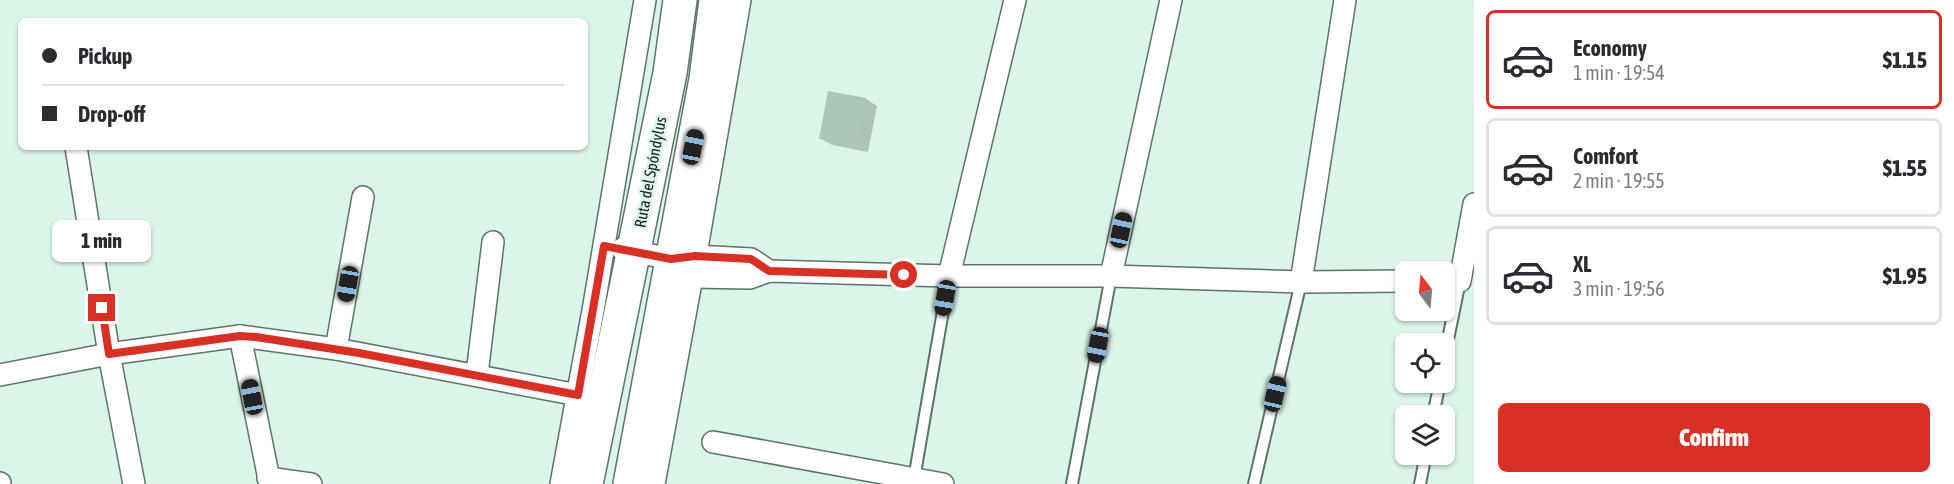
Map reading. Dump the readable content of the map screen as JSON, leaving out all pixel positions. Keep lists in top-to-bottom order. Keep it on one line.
{"streets":{"highway":["Ruta del Spóndylus"]},"north":"top","page":{"list":[{"name":"Economy","note":"1 min · 19:54","value":"$1.15"},{"name":"Comfort","note":"2 min · 19:55","value":"$1.55"},{"name":"XL","note":"3 min · 19:56","value":"$1.95"}],"banner":["Pickup","Drop-off"],"bubble":"1 min","buttons":"Confirm"}}
